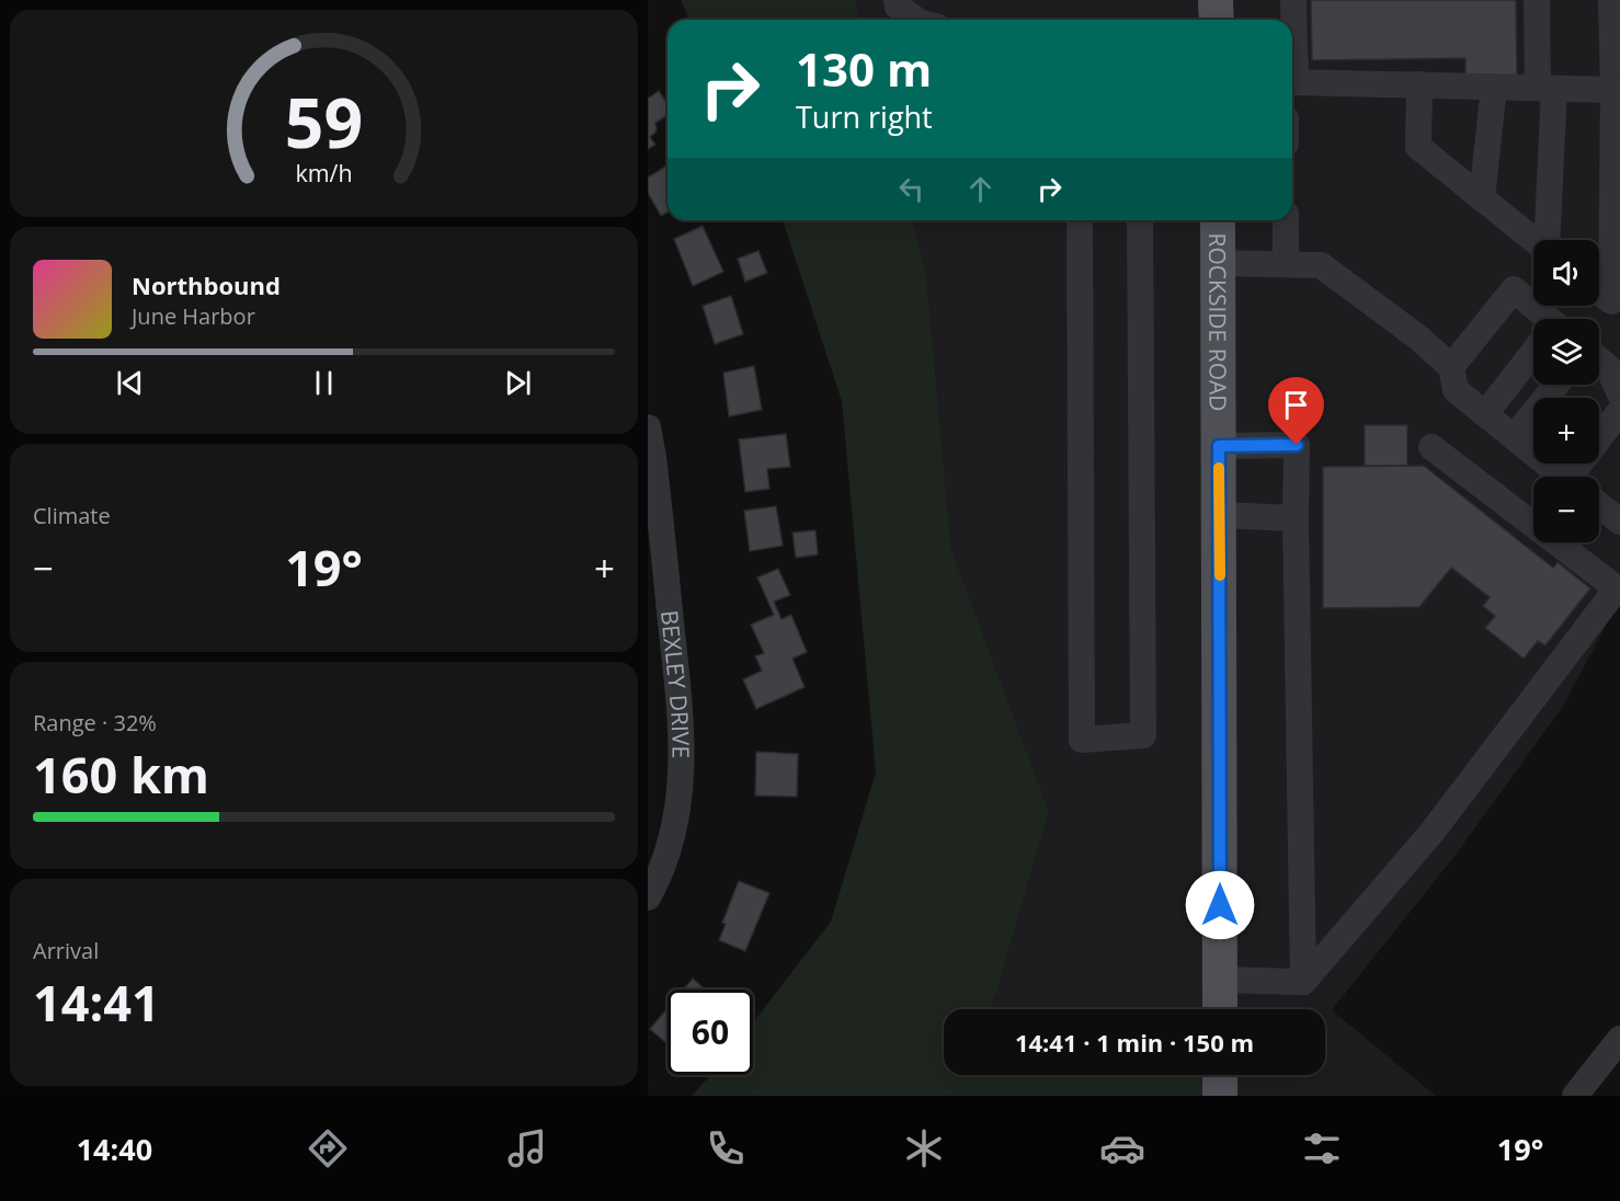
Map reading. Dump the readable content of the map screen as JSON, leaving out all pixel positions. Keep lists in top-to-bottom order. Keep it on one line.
{"streets":{"main road":["ROCKSIDE ROAD"],"street":["BEXLEY DRIVE"]},"page":{"turn":["130 m","Turn right"],"map_buttons":["+","−"],"song":["Northbound","June Harbor"],"tile":["Climate",["Range · 32%","160 km"],["Arrival","14:41"]],"heat":["−","19°","+"],"limit":"60","trip":"14:41 · 1 min · 150 m","tabs":["14:40","19°"],"gauge":["59","km/h"]}}
